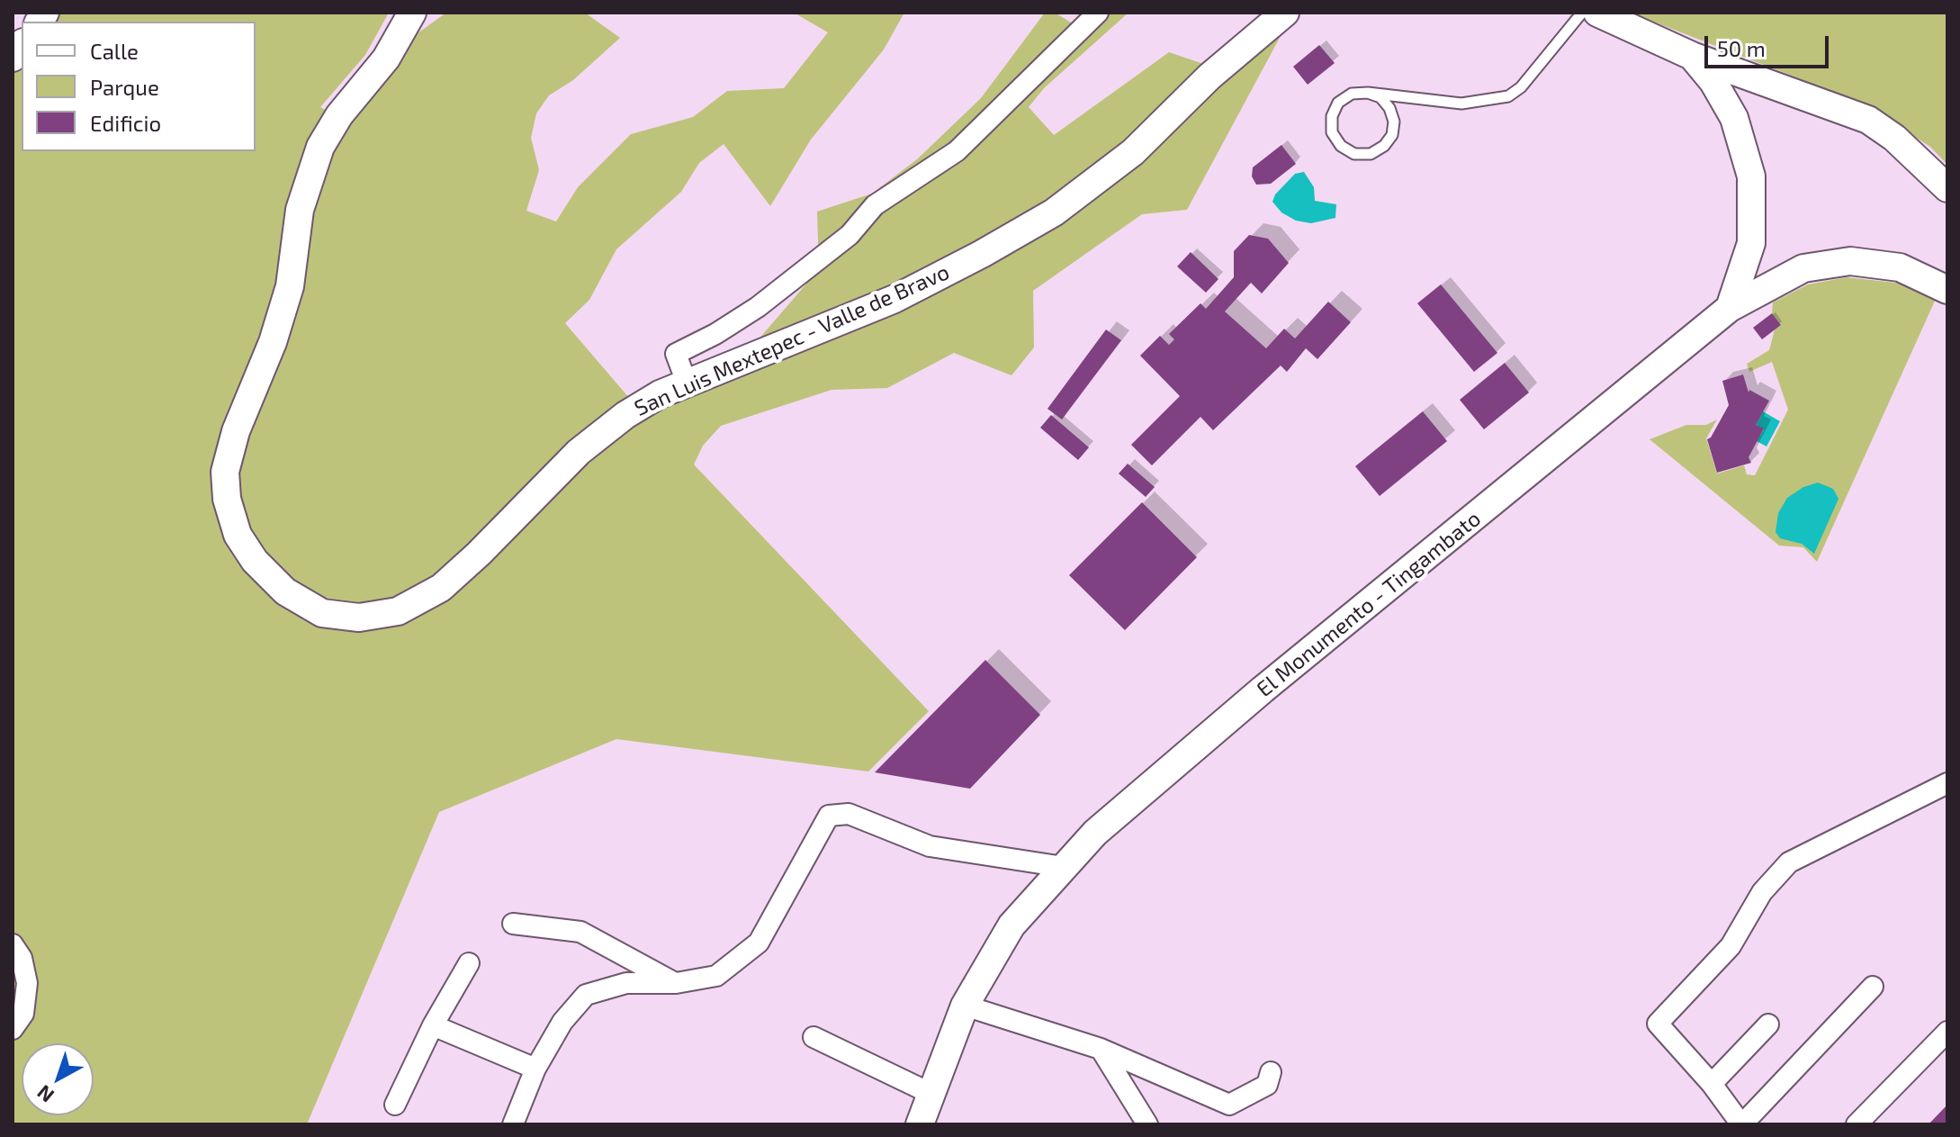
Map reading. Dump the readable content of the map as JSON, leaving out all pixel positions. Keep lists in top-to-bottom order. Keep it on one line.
{"streets":{"main road":["San Luis Mextepec - Valle de Bravo","El Monumento - Tingambato"]},"legend":["Calle","Parque","Edificio"],"scale_bar":"50 m","north":"bottom left"}
